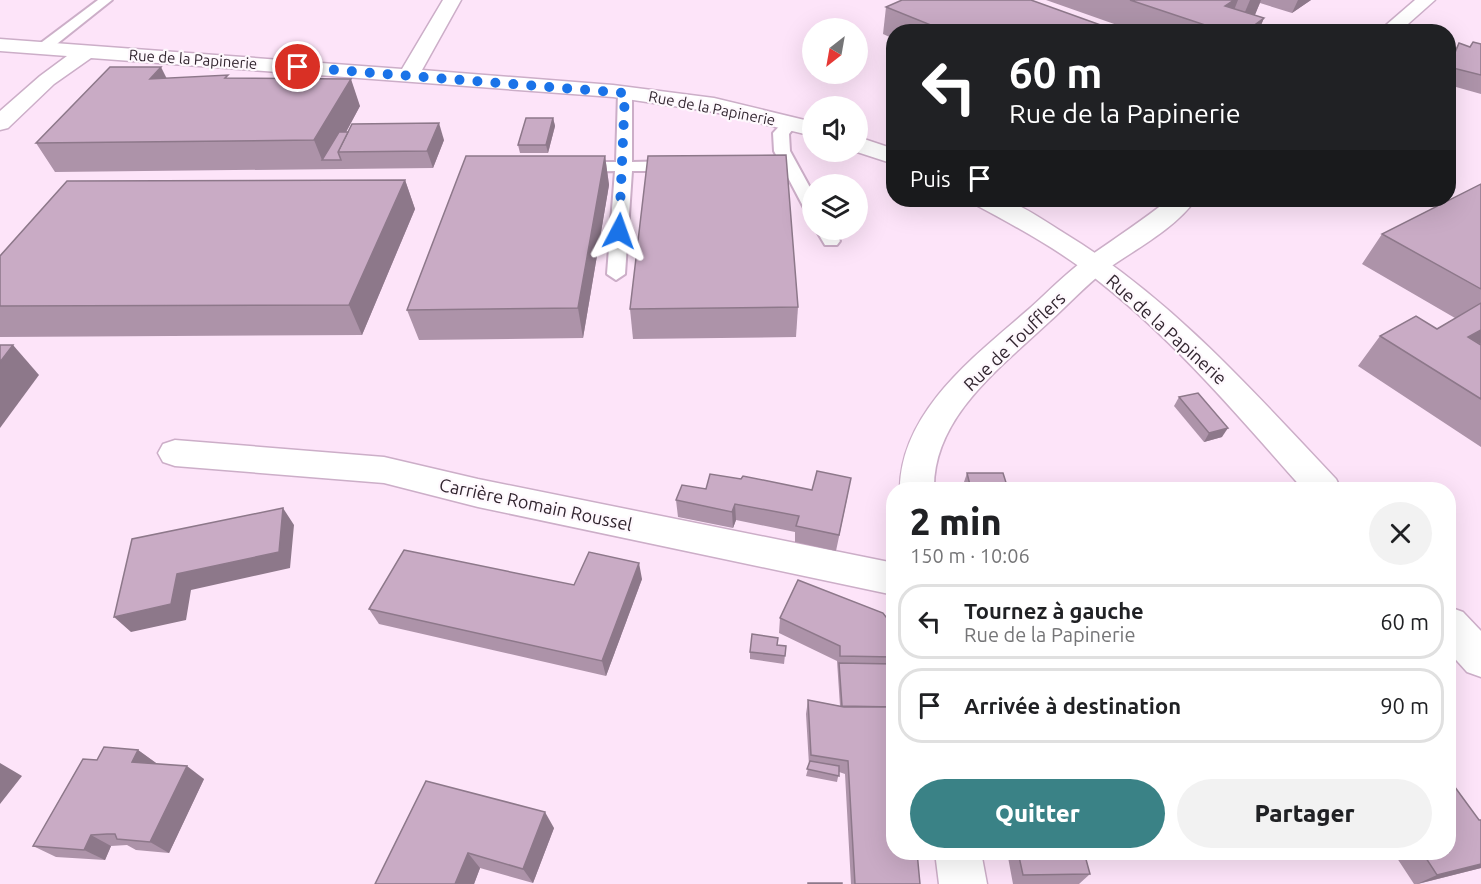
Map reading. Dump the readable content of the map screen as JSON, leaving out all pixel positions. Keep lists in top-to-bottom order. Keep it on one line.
{"streets":{"street":["Rue de la Papinerie","Rue de Toufflers","Carrière Romain Roussel"]},"crossings":[["Rue de la Papinerie","Rue de Toufflers"]],"north":"bottom left","page":{"turn":["60 m","Rue de la Papinerie"],"then":"Puis","heading":["2 min","150 m · 10:06"],"list":[{"name":"Tournez à gauche","note":"Rue de la Papinerie","value":"60 m"},{"name":"Arrivée à destination","value":"90 m"}],"buttons":["Quitter","Partager"]}}
